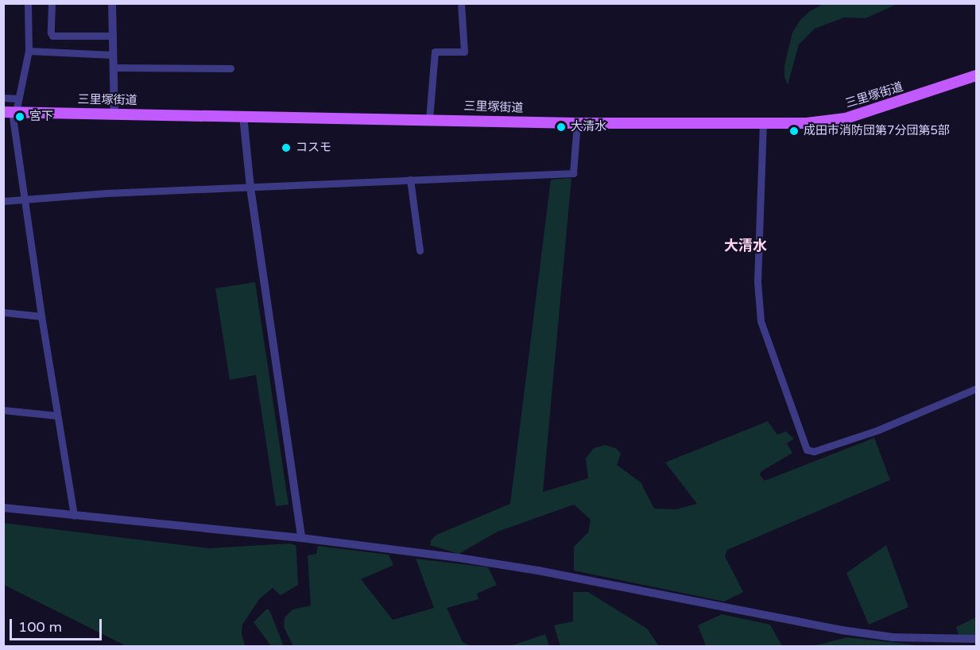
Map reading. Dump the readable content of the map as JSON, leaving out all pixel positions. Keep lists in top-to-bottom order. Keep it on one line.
{"streets":{"main road":["三里塚街道"]},"districts":["大清水"],"places":["宮下","大清水","成田市消防団第7分団第5部","コスモ"],"scale_bar":"100 m"}
